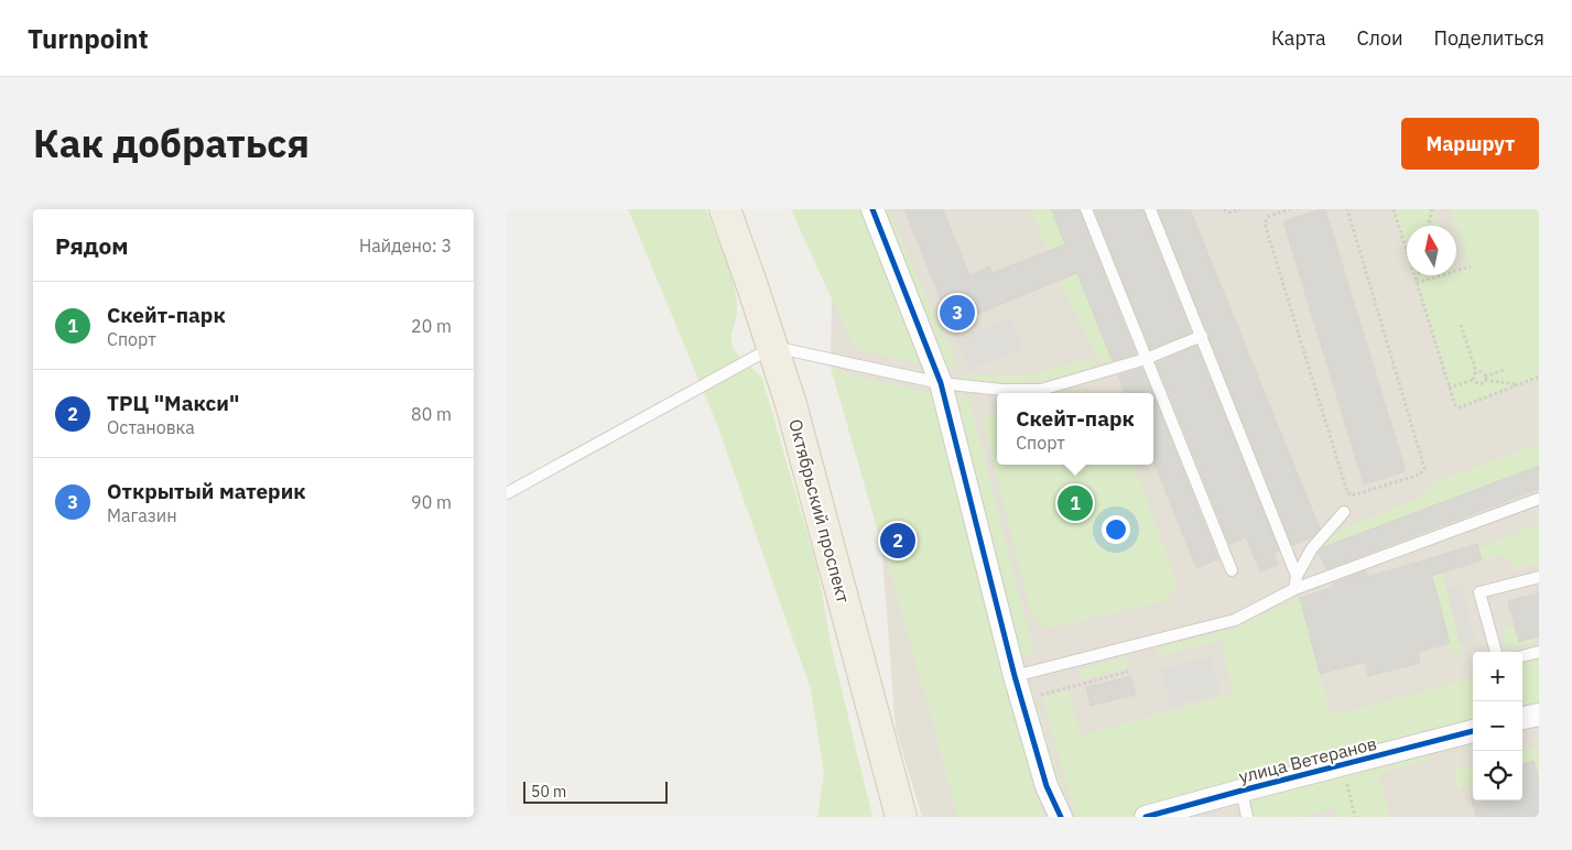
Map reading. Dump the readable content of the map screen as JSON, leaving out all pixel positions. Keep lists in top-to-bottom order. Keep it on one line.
{"streets":{"main road":["Октябрьский проспект"],"street":["улица Ветеранов"]},"scale_bar":"50 m","north":"top","page":{"header":"Turnpoint","nav":["Карта","Слои","Поделиться"],"title":"Как добраться","buttons":"Маршрут","heading":["Рядом","Найдено: 3"],"list":[{"mark":"1","name":"Скейт-парк","note":"Спорт","value":"20 m"},{"mark":"2","name":"ТРЦ \"Макси\"","note":"Остановка","value":"80 m"},{"mark":"3","name":"Открытый материк","note":"Магазин","value":"90 m"}],"pins":["3","1","2"],"popup":["Скейт-парк","Спорт"],"map_buttons":["+","−"],"scale":"50 m"}}
